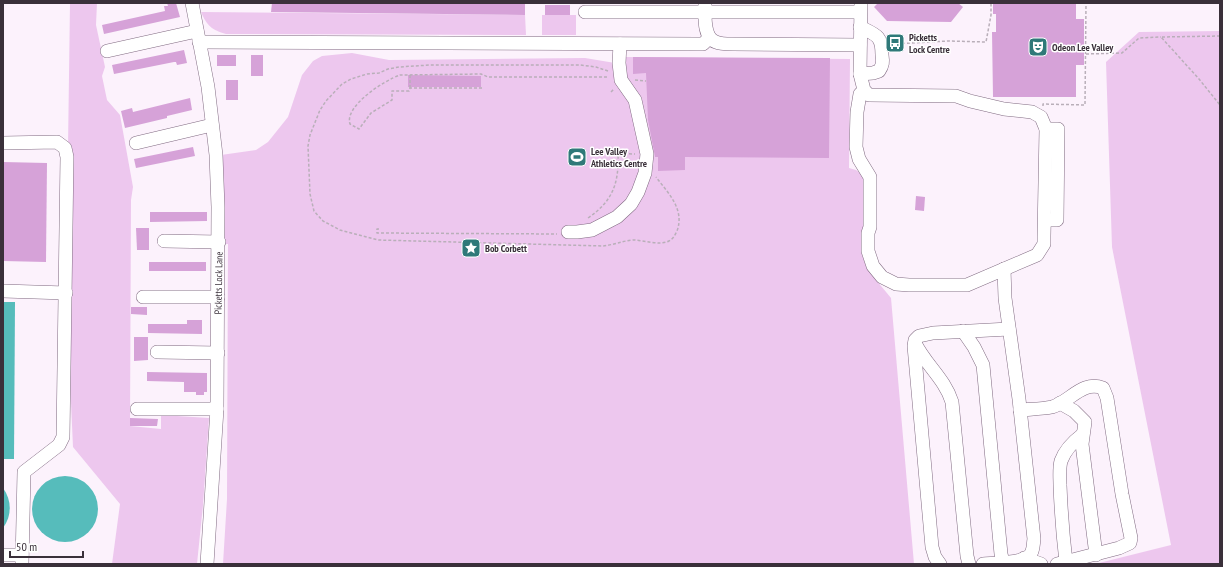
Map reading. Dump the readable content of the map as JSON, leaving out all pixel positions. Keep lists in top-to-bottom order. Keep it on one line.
{"streets":{"street":["Picketts Lock Lane"]},"places":{"bus stop":["Picketts Lock Centre"],"theatre":["Odeon Lee Valley"],"sports":["Lee Valley Athletics Centre"],"place":["Bob Corbett"]},"scale_bar":"50 m"}
